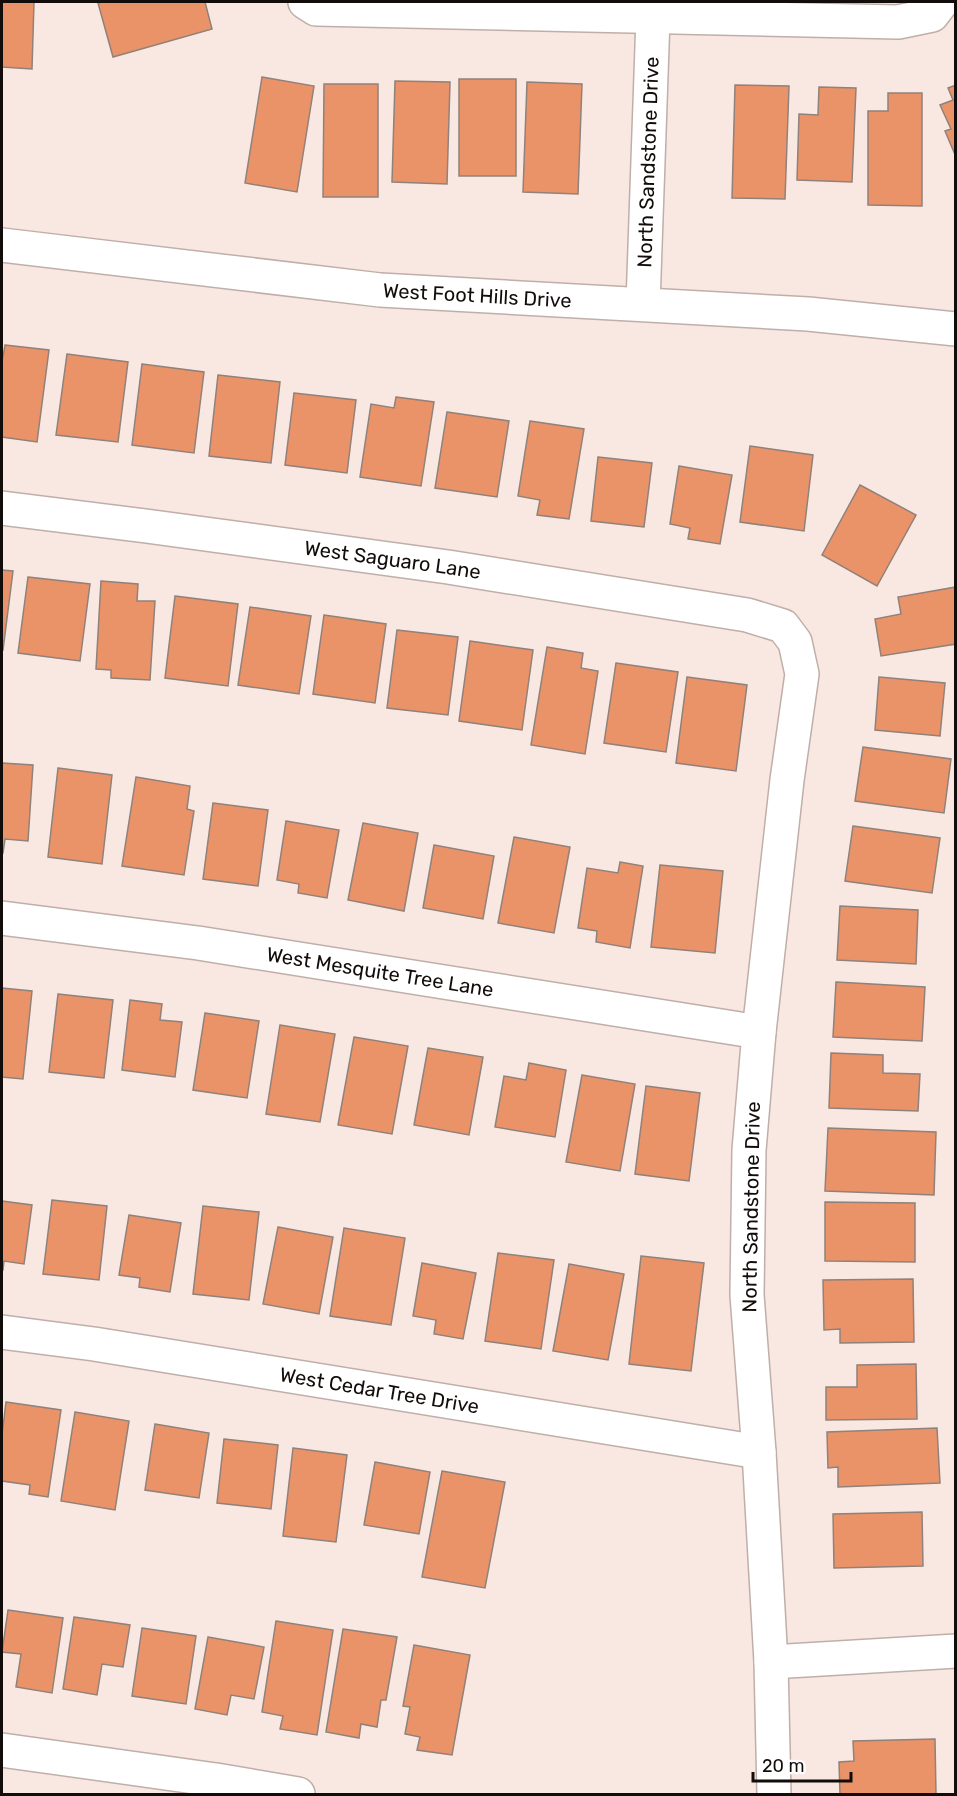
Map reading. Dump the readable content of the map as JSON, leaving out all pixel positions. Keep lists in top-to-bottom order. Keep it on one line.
{"streets":{"street":["North Sandstone Drive","West Foot Hills Drive","West Saguaro Lane","West Mesquite Tree Lane","West Cedar Tree Drive"]},"crossings":[["North Sandstone Drive","West Foot Hills Drive"],["North Sandstone Drive","West Saguaro Lane"],["North Sandstone Drive","West Mesquite Tree Lane"],["North Sandstone Drive","West Cedar Tree Drive"]],"scale_bar":"20 m"}
